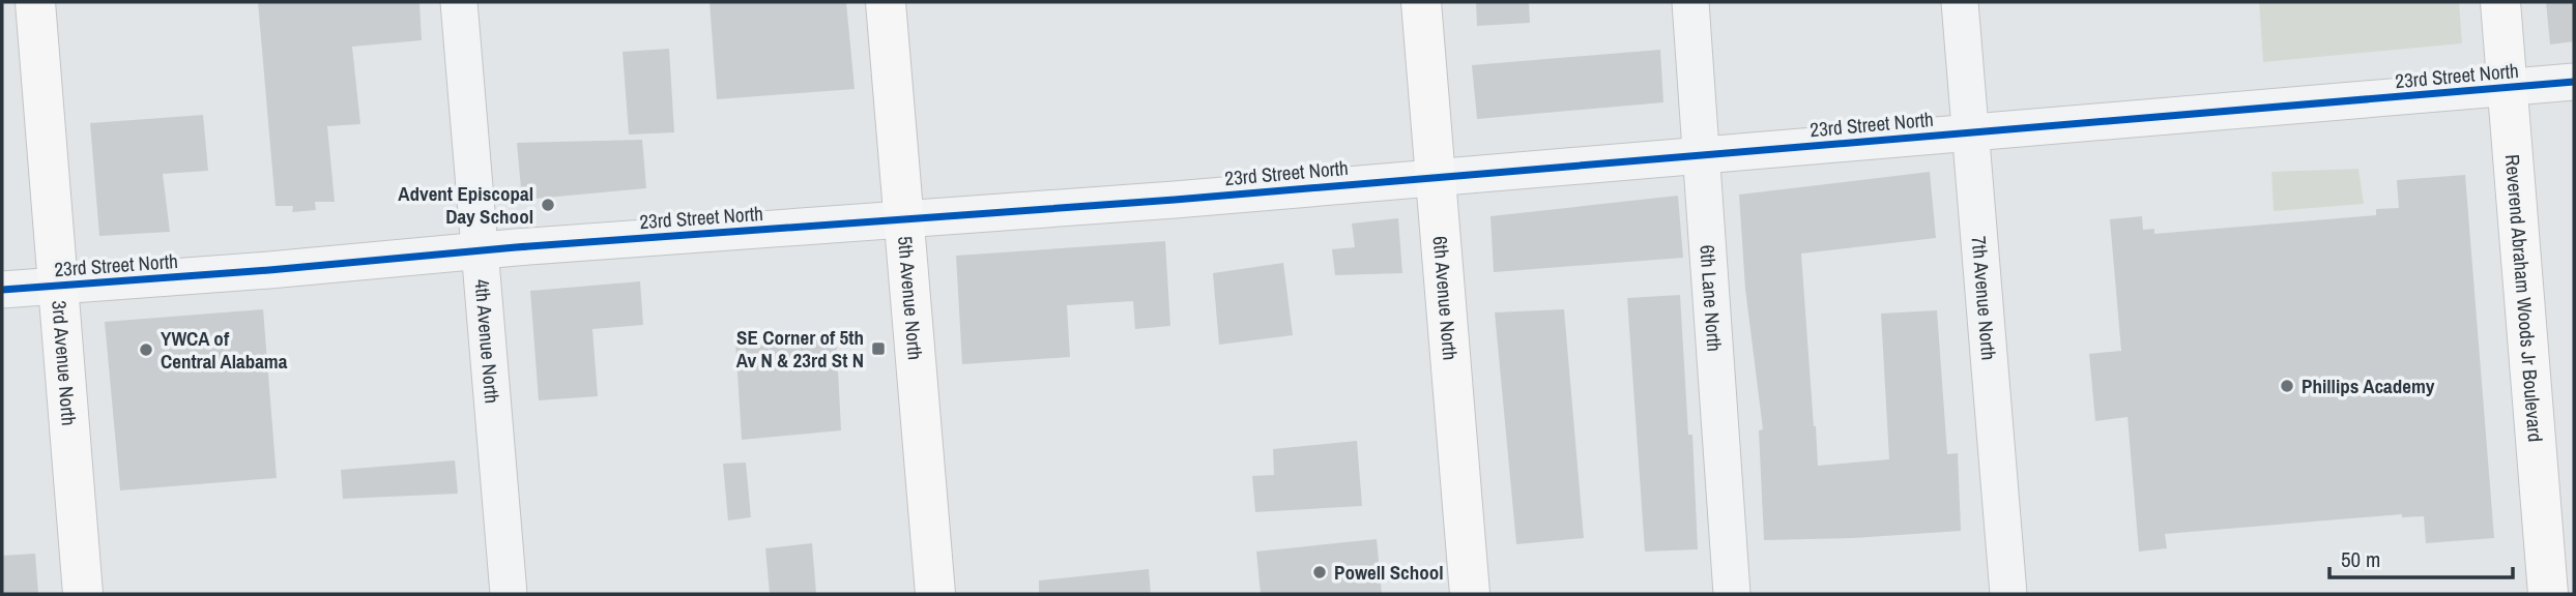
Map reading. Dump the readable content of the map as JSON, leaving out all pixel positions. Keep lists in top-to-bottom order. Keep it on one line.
{"streets":{"main road":["5th Avenue North","6th Avenue North","Reverend Abraham Woods Jr Boulevard","3rd Avenue North"],"street":["23rd Street North","6th Lane North","7th Avenue North","4th Avenue North"]},"crossings":[["23rd Street North","5th Avenue North"],["23rd Street North","6th Avenue North"],["23rd Street North","6th Lane North"],["23rd Street North","7th Avenue North"],["23rd Street North","Reverend Abraham Woods Jr Boulevard"],["23rd Street North","4th Avenue North"],["23rd Street North","3rd Avenue North"]],"places":{"other":["Advent Episcopal Day School","YWCA of Central Alabama","Phillips Academy","Powell School"],"transit":["SE Corner of 5th Av N & 23rd St N"]},"scale_bar":"50 m"}
